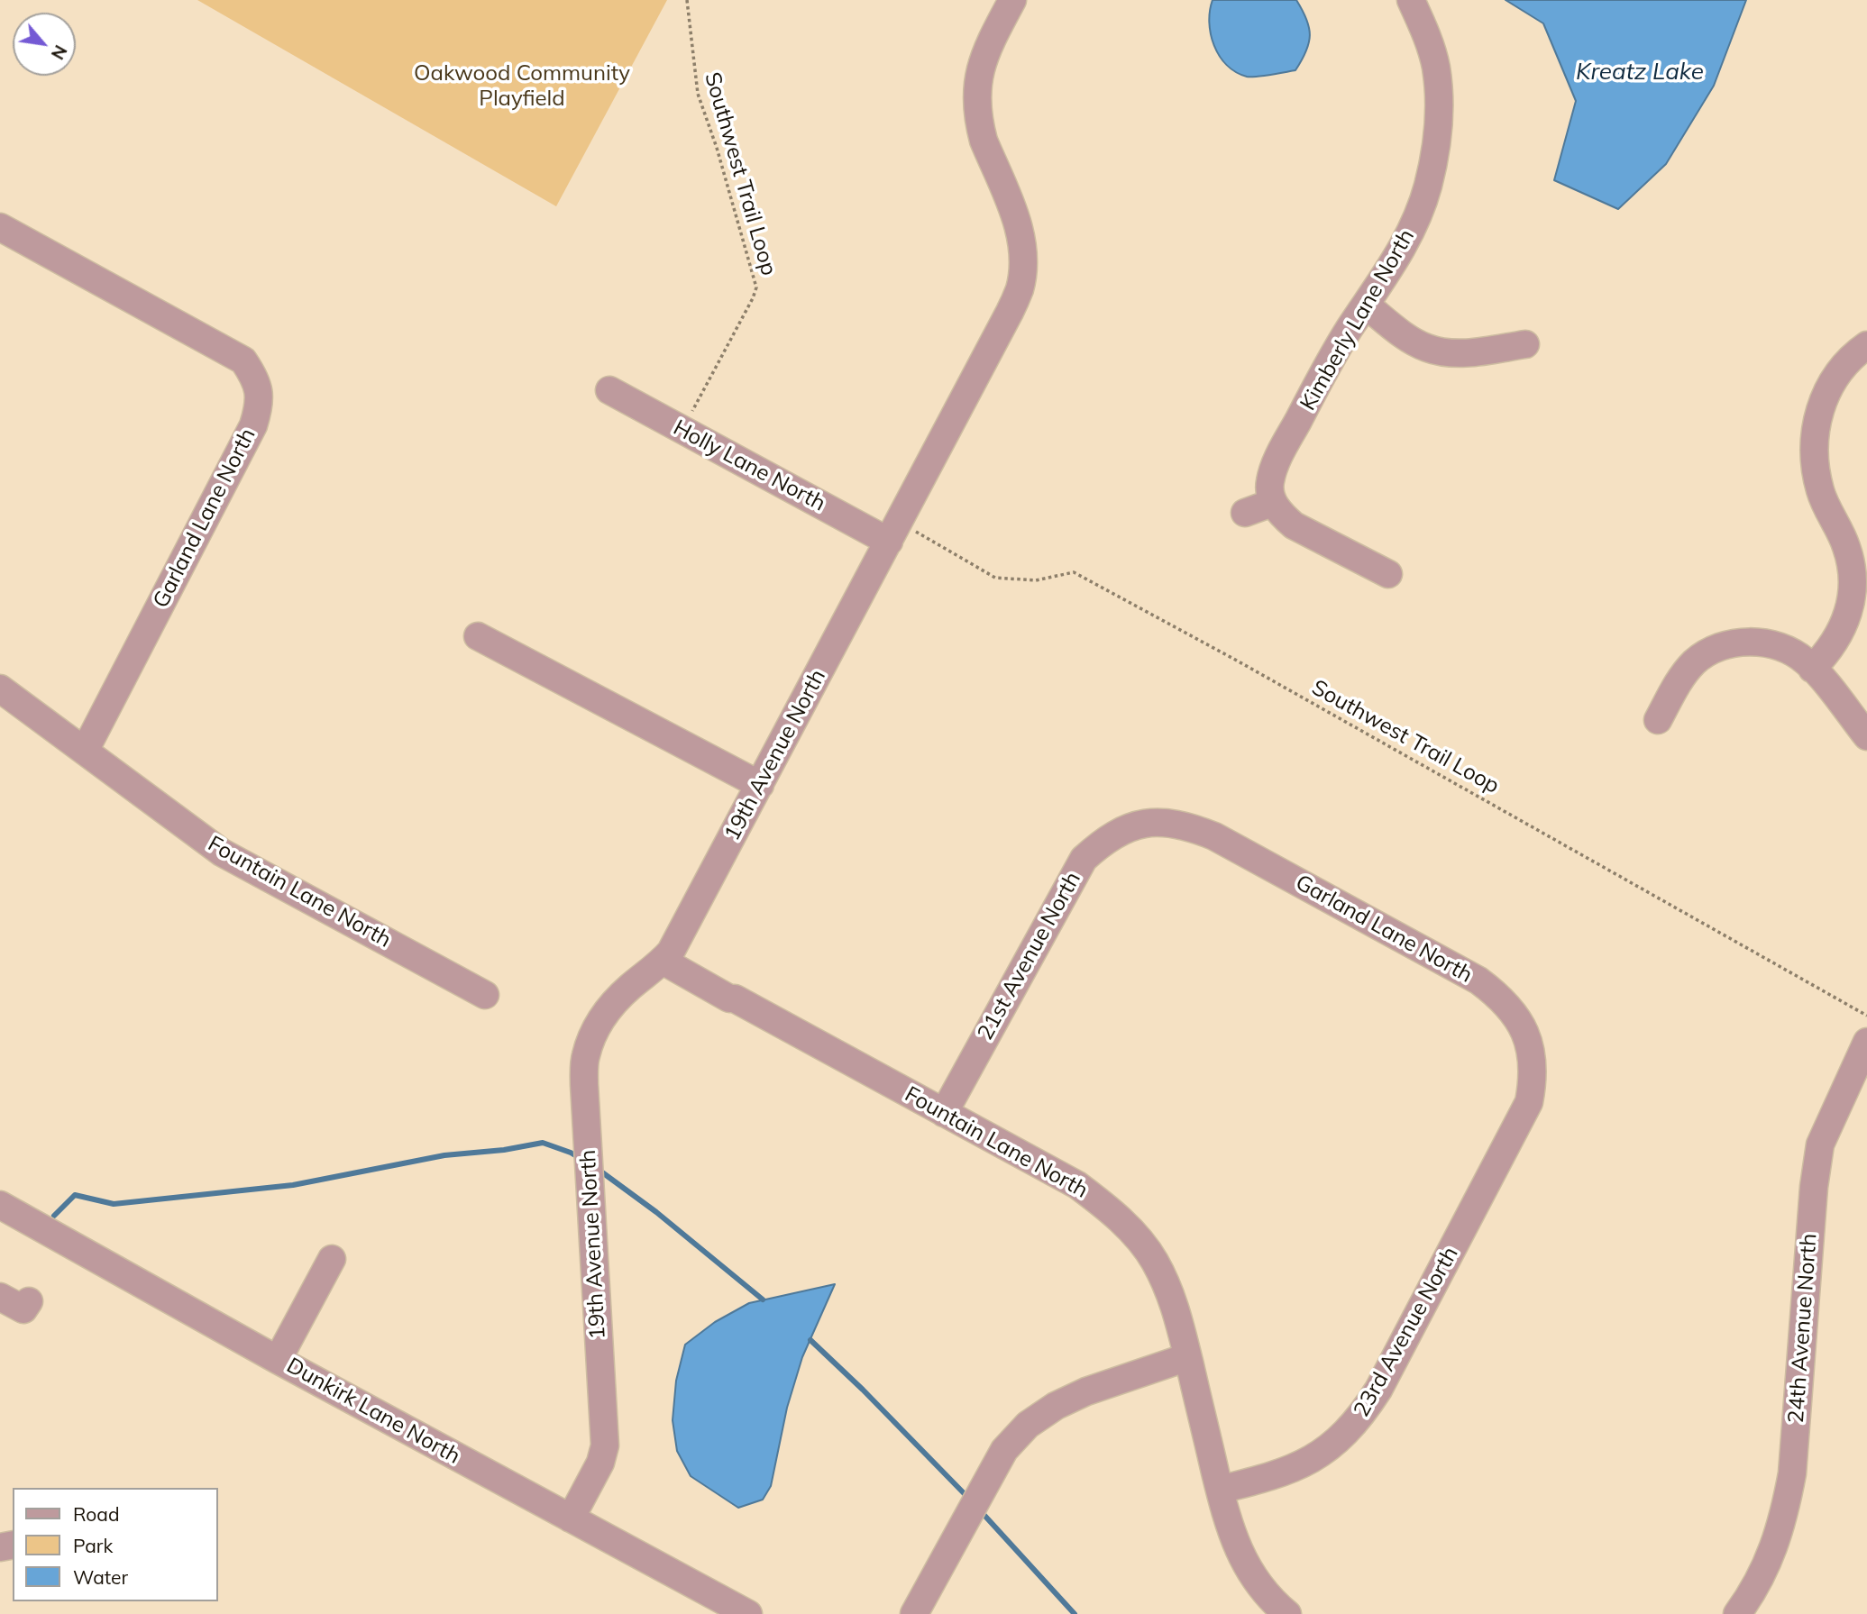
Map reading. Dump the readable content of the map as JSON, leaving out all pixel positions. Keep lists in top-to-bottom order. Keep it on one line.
{"streets":{"street":["Kimberly Lane North","Holly Lane North","Garland Lane North","19th Avenue North","Fountain Lane North","21st Avenue North","24th Avenue North","23rd Avenue North","Dunkirk Lane North"],"path":["Southwest Trail Loop"]},"crossings":[["Holly Lane North","19th Avenue North"],["Garland Lane North","Fountain Lane North"],["Garland Lane North","21st Avenue North"],["Garland Lane North","23rd Avenue North"],["19th Avenue North","Fountain Lane North"],["19th Avenue North","Dunkirk Lane North"],["Fountain Lane North","21st Avenue North"],["Fountain Lane North","23rd Avenue North"]],"water":["Kreatz Lake"],"parks":["Oakwood Community Playfield"],"legend":["Road","Park","Water"],"north":"bottom right"}
